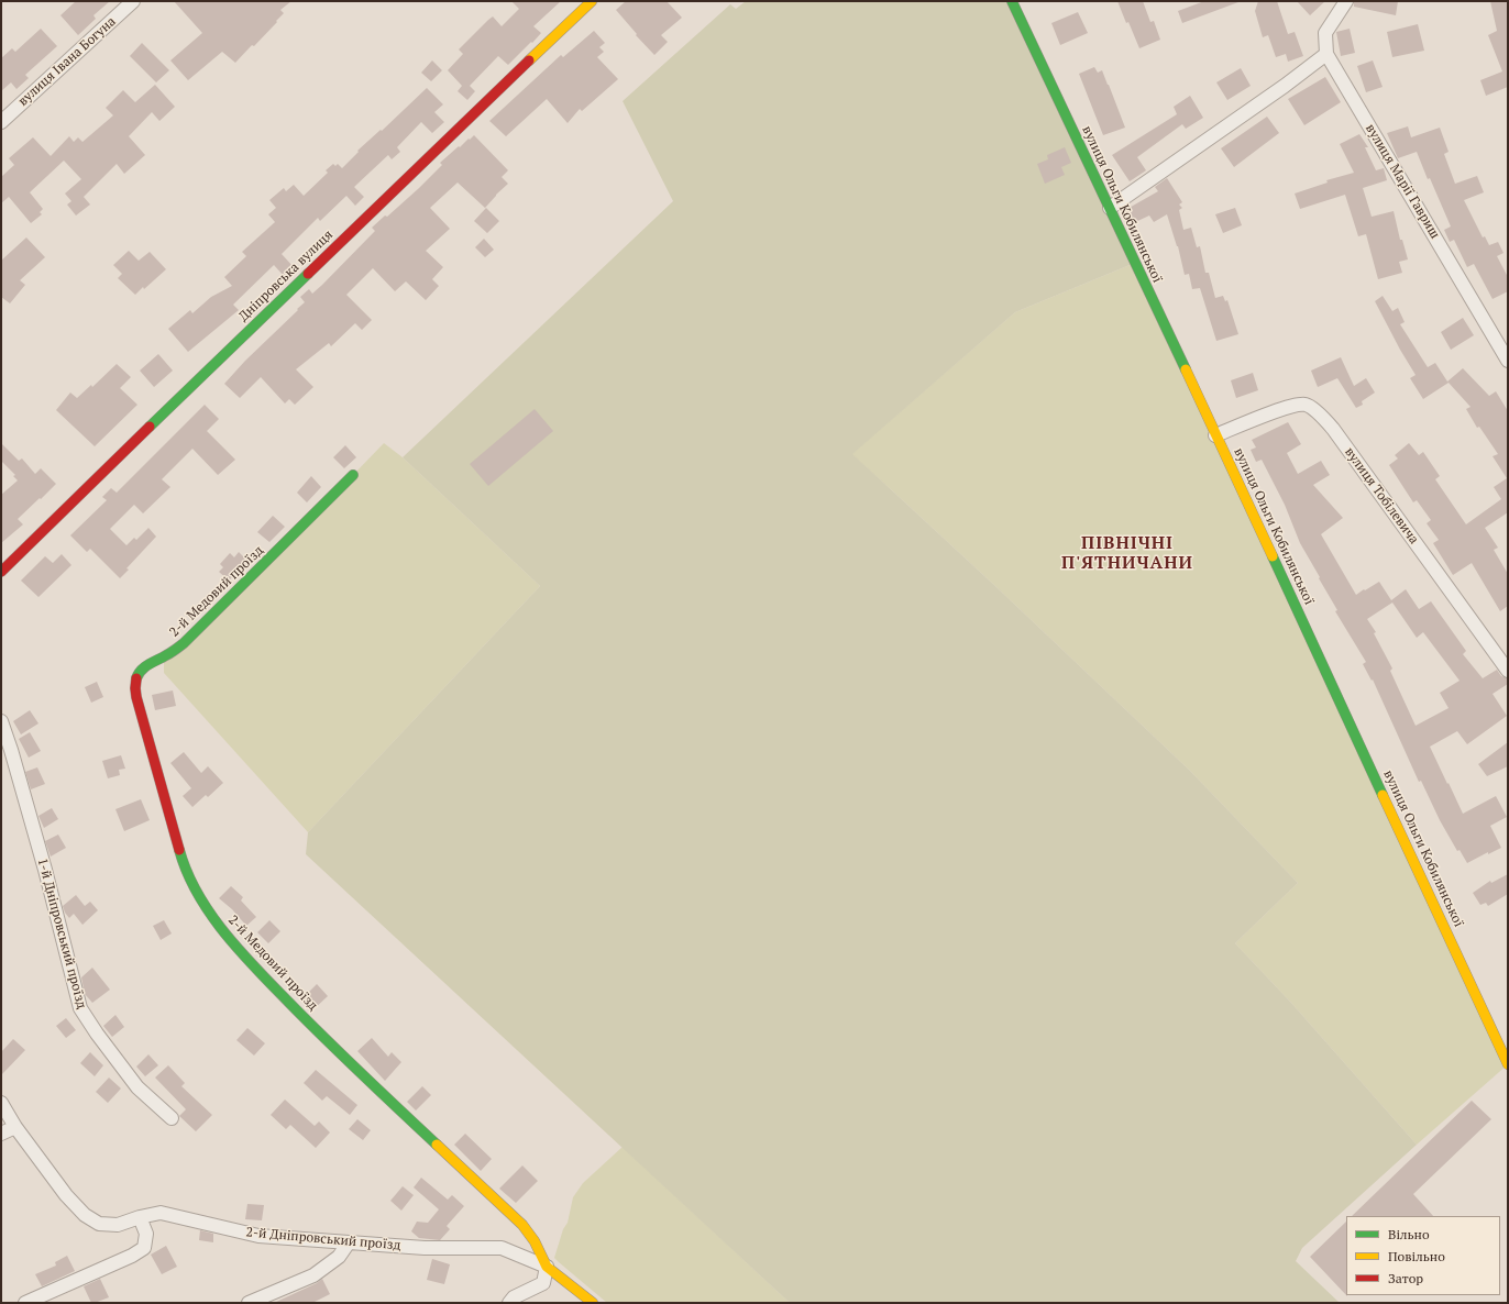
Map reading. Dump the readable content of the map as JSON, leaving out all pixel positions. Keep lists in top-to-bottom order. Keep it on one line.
{"streets":{"street":["вулиця Івана Богуна","вулиця Марії Гавриш","вулиця Ольги Кобилянської","Дніпровська вулиця","вулиця Тобілевича","2-й Медовий проїзд","1-й Дніпровський проїзд","2-й Дніпровський проїзд"]},"crossings":[["вулиця Ольги Кобилянської","вулиця Тобілевича"],["2-й Медовий проїзд","2-й Дніпровський проїзд"]],"districts":["ПІВНІЧНІ П'ЯТНИЧАНИ"],"legend":["Вільно","Повільно","Затор"]}
